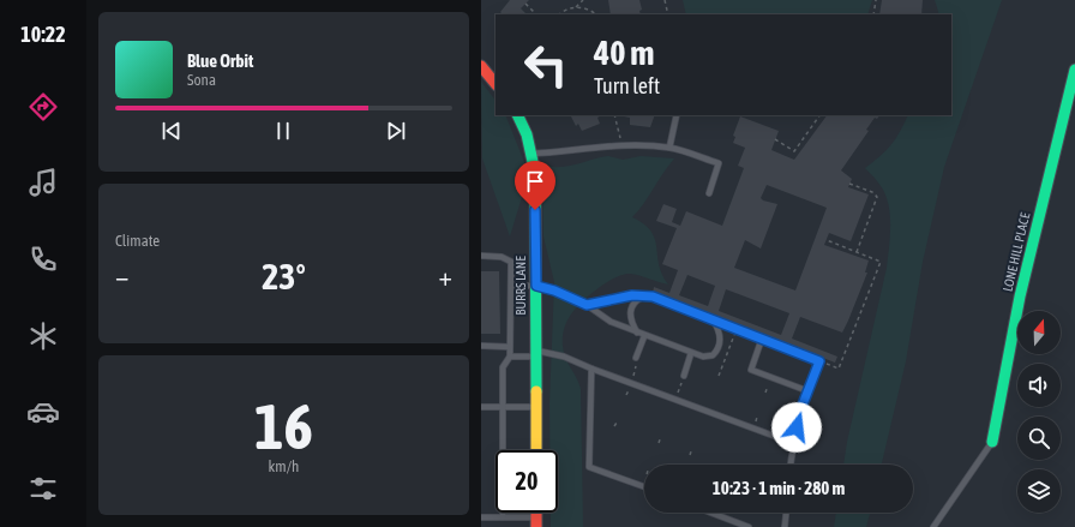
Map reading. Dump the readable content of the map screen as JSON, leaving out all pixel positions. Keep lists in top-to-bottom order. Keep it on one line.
{"streets":{"street":["LONE HILL PLACE","BURRS LANE"]},"north":"top","page":{"tabs":"10:22","turn":["40 m","Turn left"],"song":["Blue Orbit","Sona"],"tile":["Climate",["16","km/h"]],"heat":["−","23°","+"],"limit":"20","trip":"10:23 · 1 min · 280 m"}}
